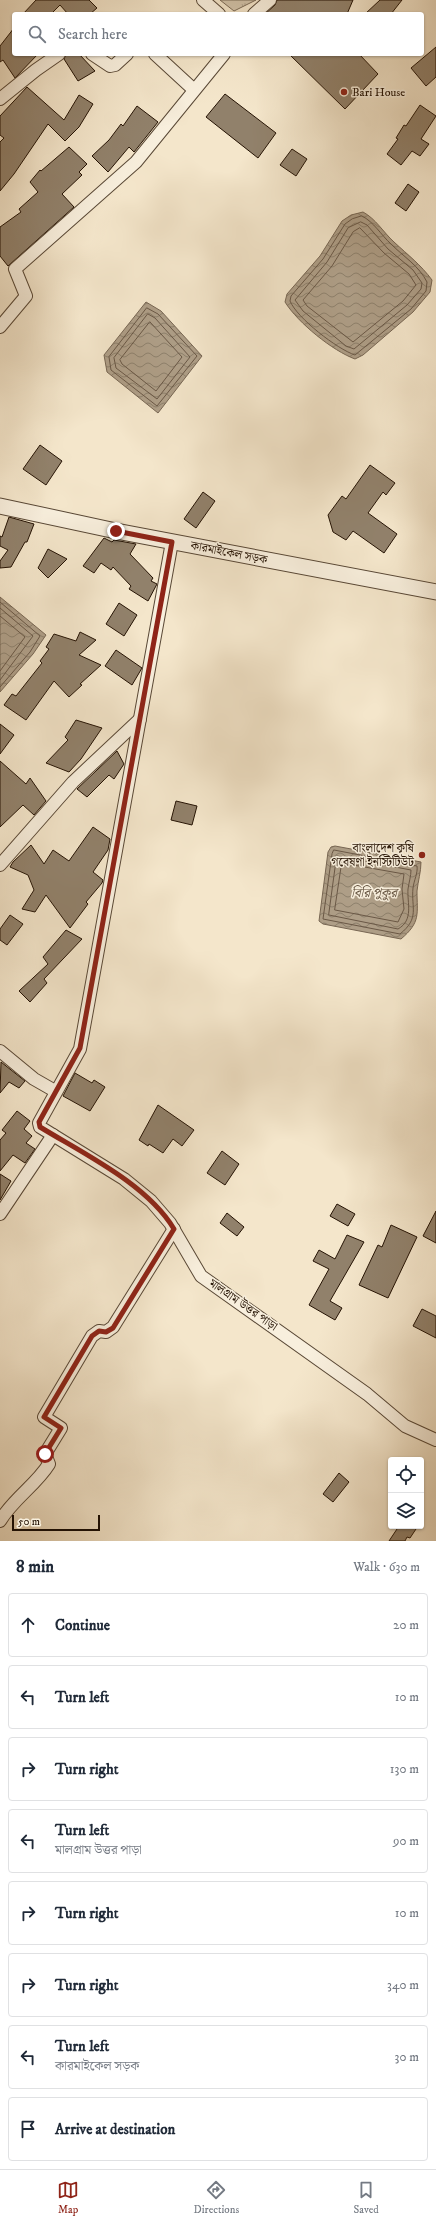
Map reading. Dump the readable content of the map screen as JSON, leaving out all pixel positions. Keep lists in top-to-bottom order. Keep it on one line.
{"streets":{"street":["কারমাইকেল সড়ক","মালগ্রাম উত্তর পাড়া"]},"water":["বিরি পুকুর"],"places":["Bari House","বাংলাদেশ কৃষি গবেষণা ইনস্টিটিউট"],"scale_bar":"50 m","page":{"search":"Search here","scale":"50 m","heading":["8 min","Walk · 630 m"],"list":[["Continue","20 m"],["Turn left","10 m"],["Turn right","130 m"],["Turn left","মালগ্রাম উত্তর পাড়া","90 m"],["Turn right","10 m"],["Turn right","340 m"],["Turn left","কারমাইকেল সড়ক","30 m"],"Arrive at destination"],"nav":["Map","Directions","Saved"]}}
